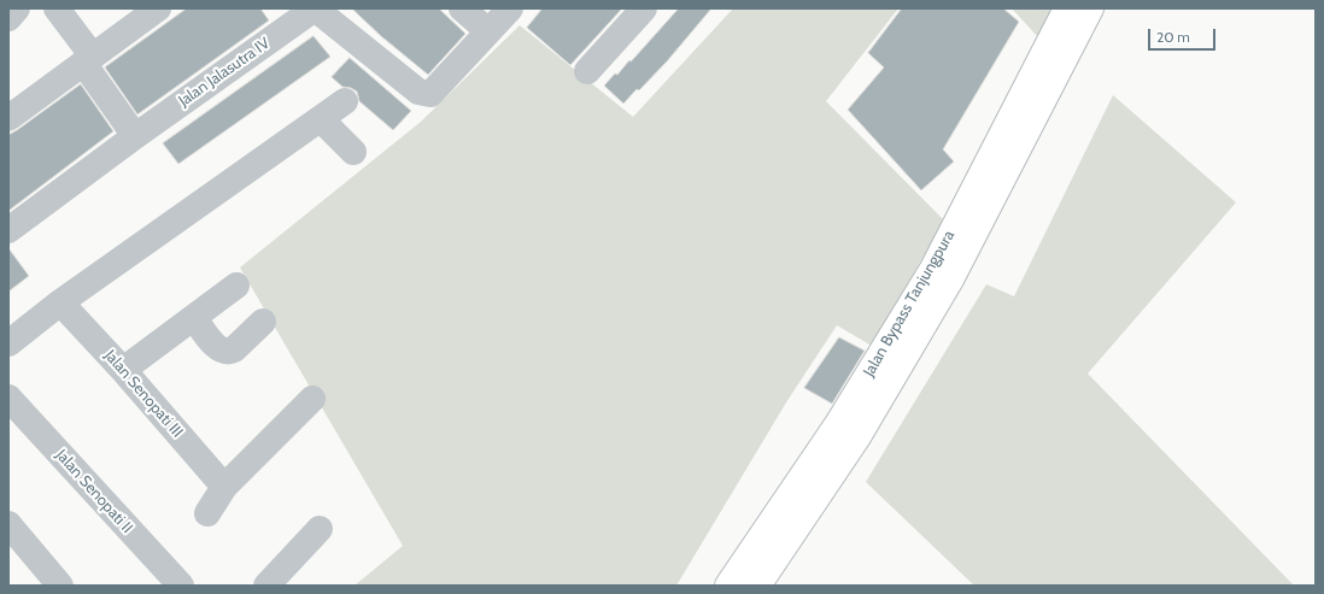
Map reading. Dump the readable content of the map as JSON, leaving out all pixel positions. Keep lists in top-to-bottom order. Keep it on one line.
{"streets":{"highway":["Jalan Bypass Tanjungpura"],"street":["Jalan Jalasutra IV","Jalan Senopati III","Jalan Senopati II"]},"scale_bar":"20 m"}
